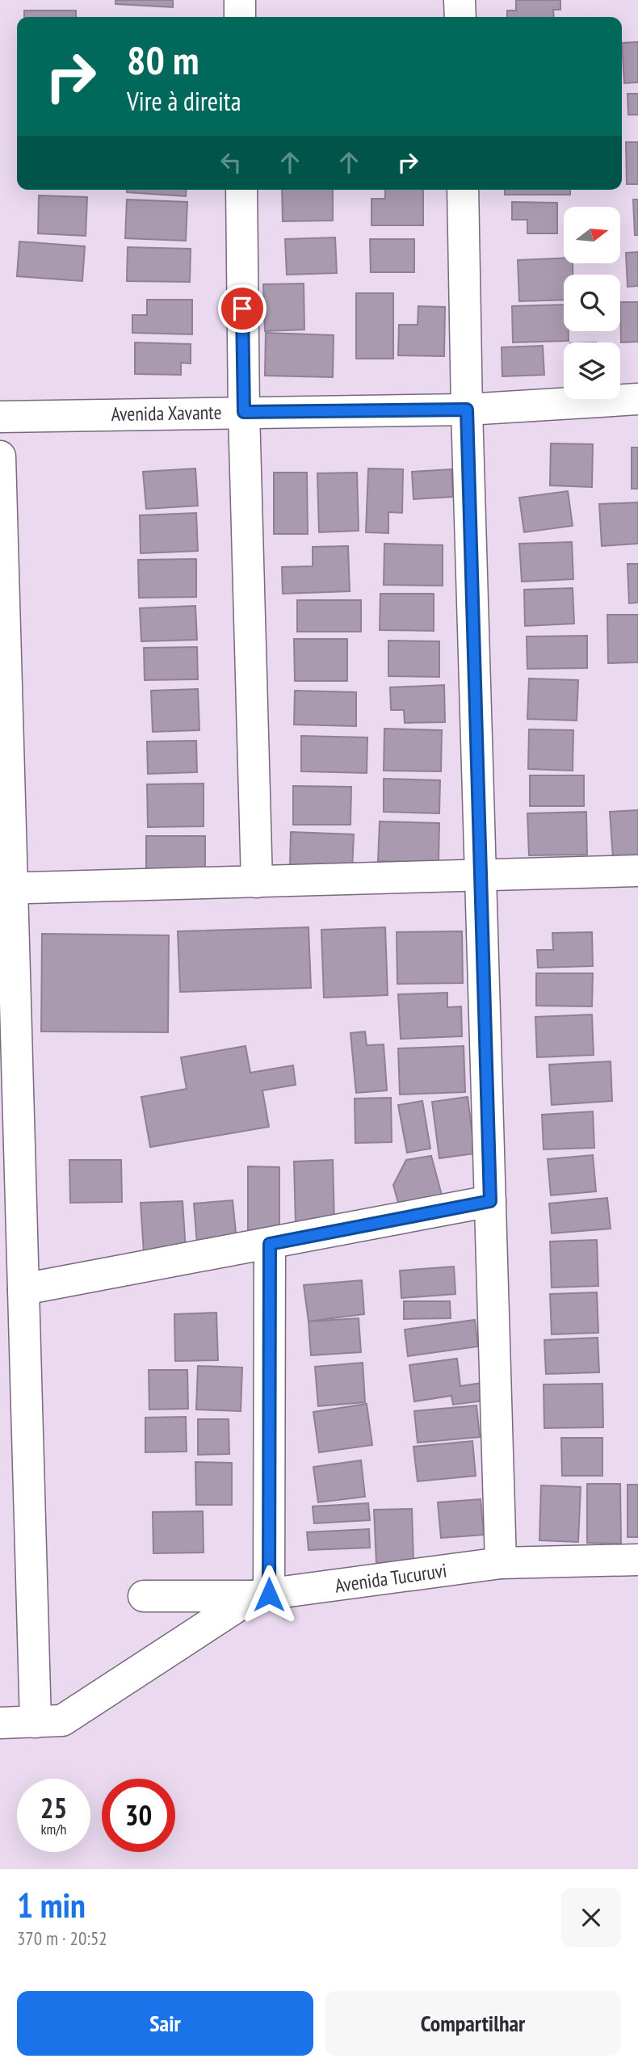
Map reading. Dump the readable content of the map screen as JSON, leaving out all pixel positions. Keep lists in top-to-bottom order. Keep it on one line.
{"streets":{"street":["Avenida Xavante","Avenida Tucuruvi"]},"north":"right","page":{"turn":["80 m","Vire à direita"],"speed":"25 km/h","limit":"30","heading":["1 min","370 m · 20:52"],"buttons":["Sair","Compartilhar"]}}
